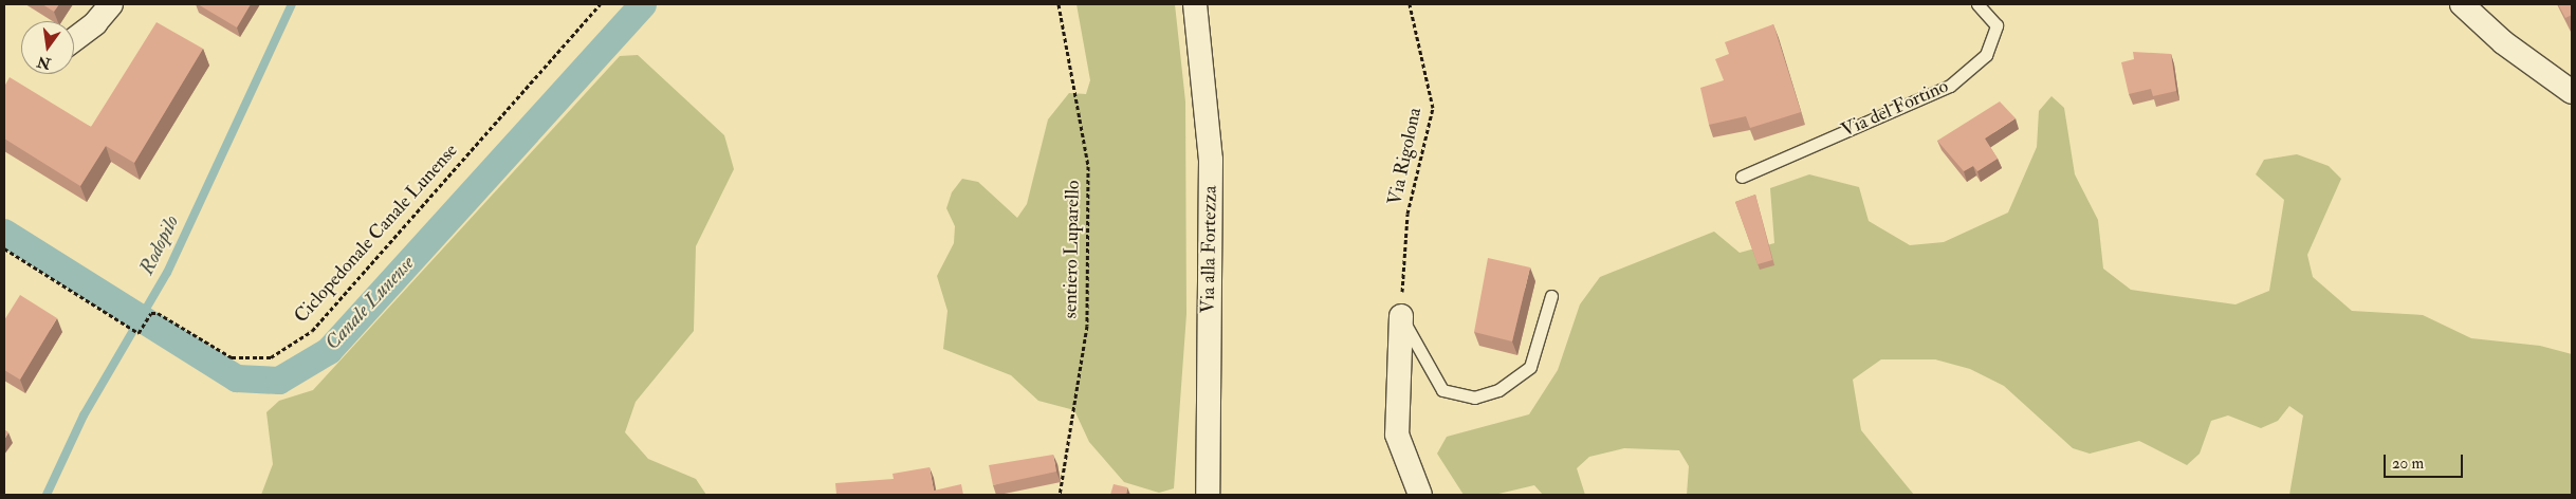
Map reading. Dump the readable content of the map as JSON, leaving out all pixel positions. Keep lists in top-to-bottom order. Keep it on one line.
{"streets":{"street":["Via alla Fortezza"],"lane":["Via del Fortino"],"path":["Via Rigolona","Ciclopedonale Canale Lunense","sentiero Luparello"]},"water":["Rodopilo","Canale Lunense"],"scale_bar":"20 m","north":"bottom"}
